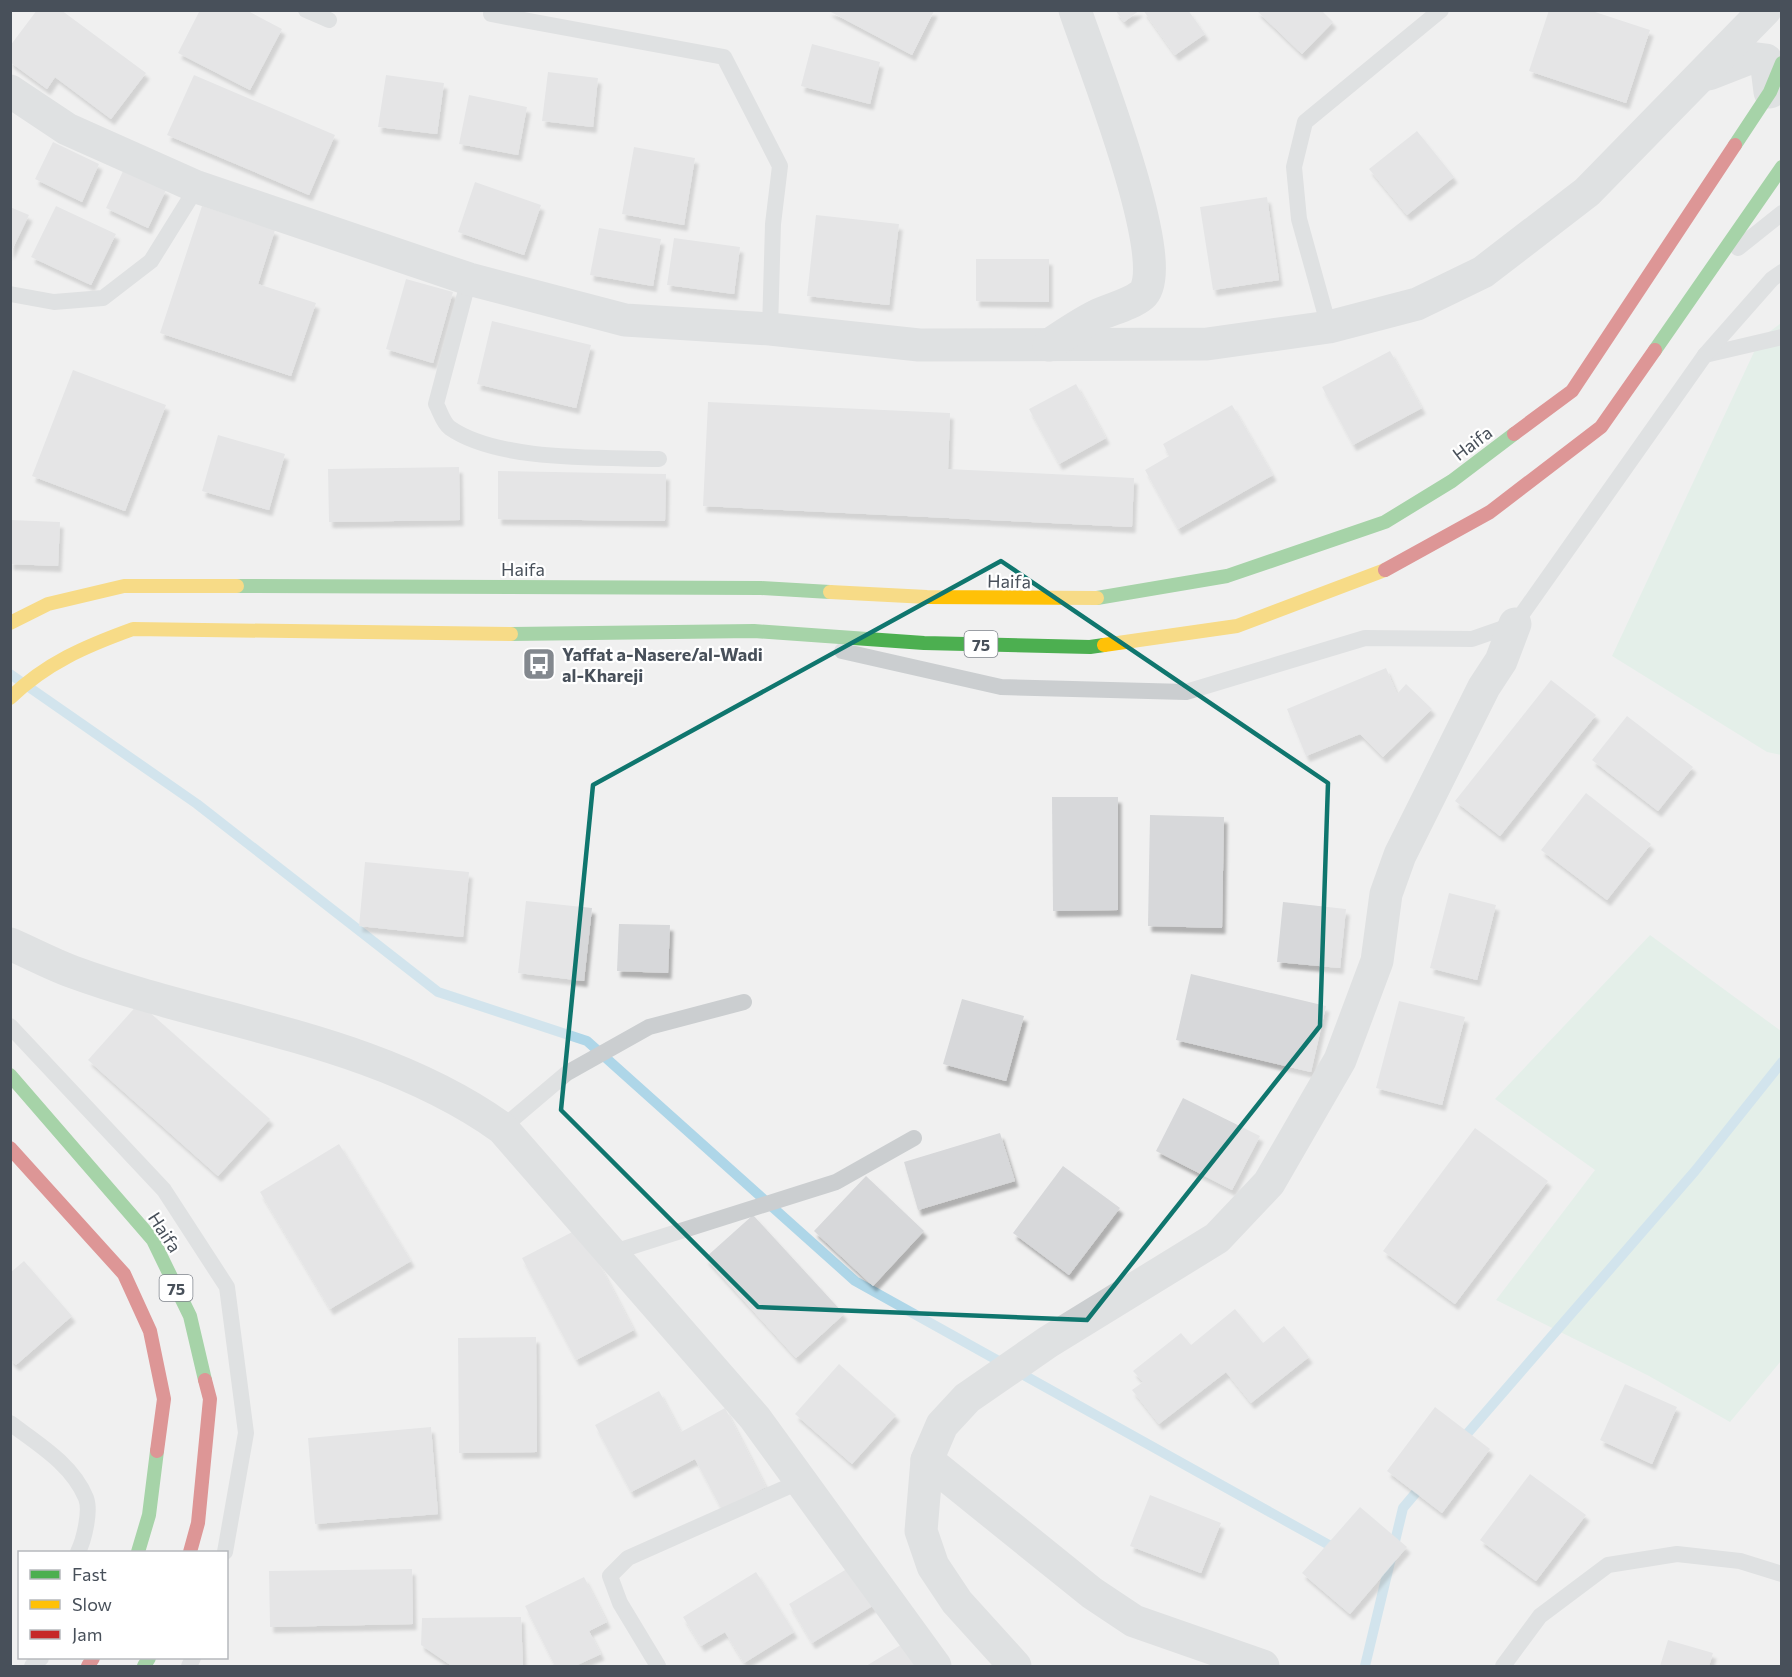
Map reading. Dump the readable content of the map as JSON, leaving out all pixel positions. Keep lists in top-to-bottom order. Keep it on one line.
{"streets":{"highway":["Haifa","75"]},"places":{"bus stop":["Yaffat a-Nasere/al-Wadi al-Khareji"]},"legend":["Fast","Slow","Jam"]}
